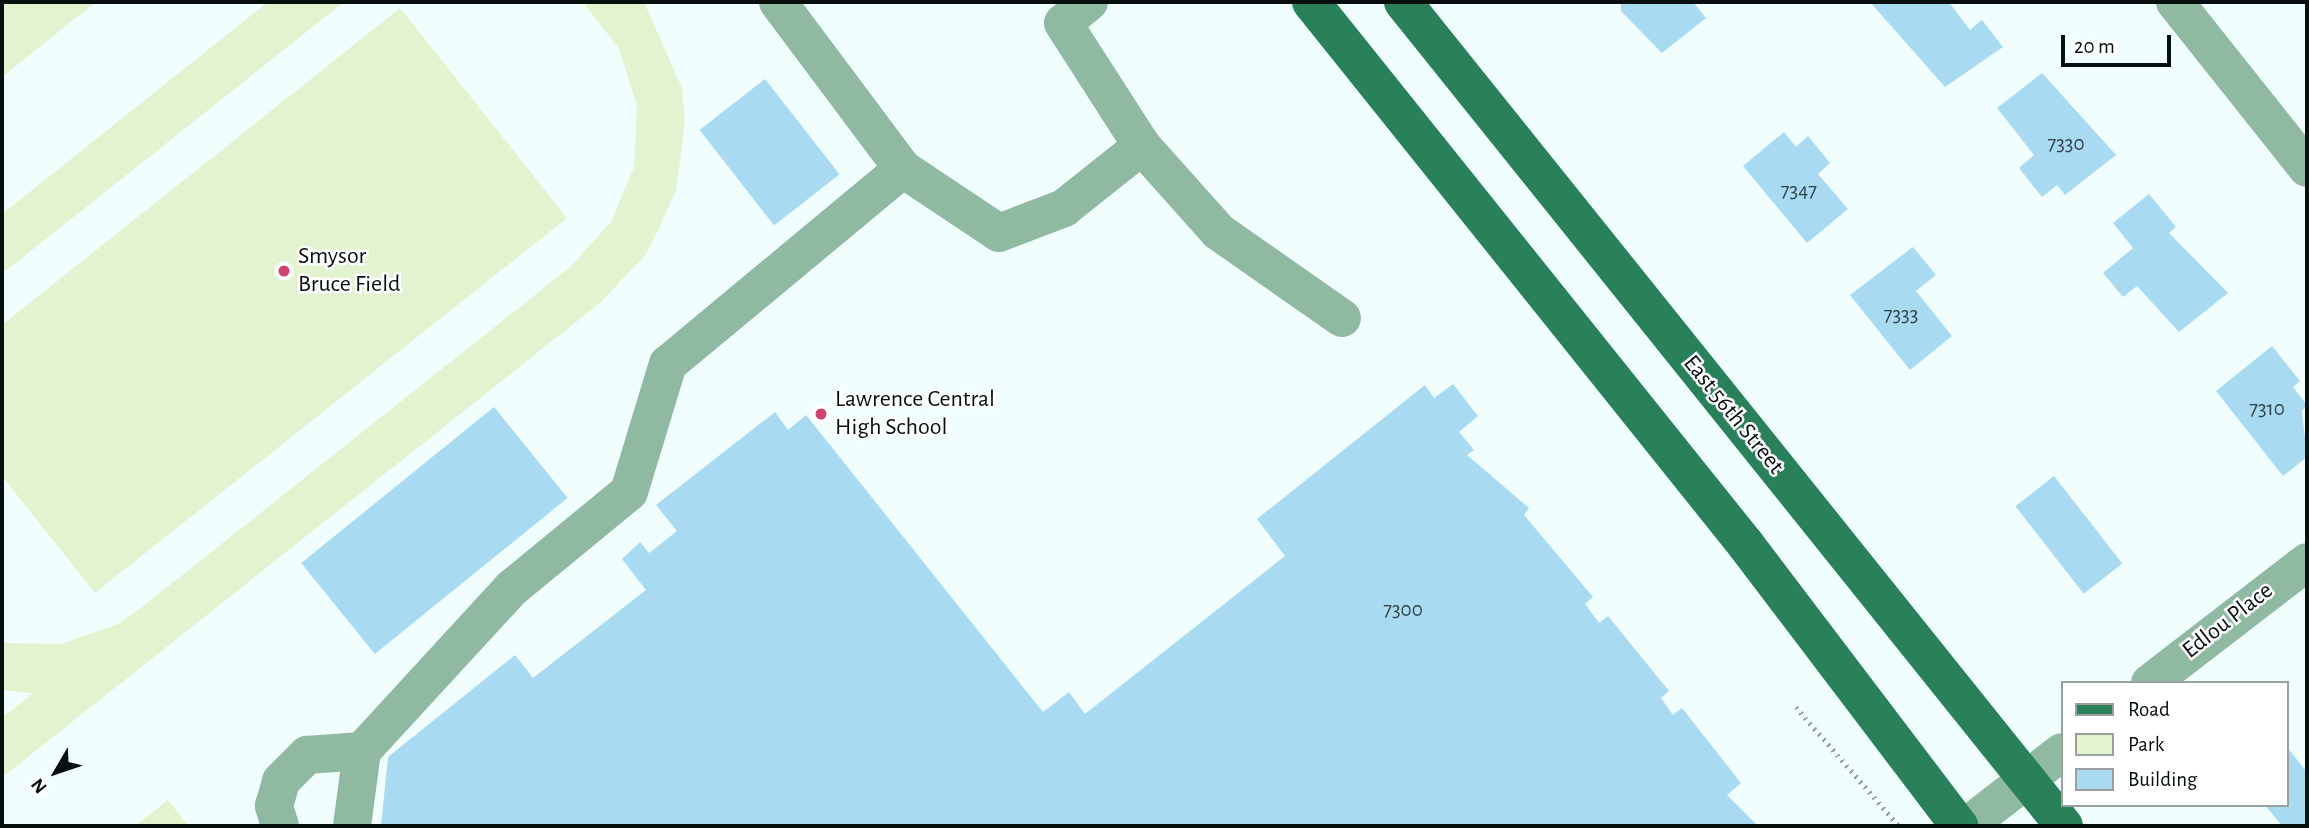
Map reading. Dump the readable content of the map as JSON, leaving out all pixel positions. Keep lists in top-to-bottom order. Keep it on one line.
{"streets":{"main road":["East 56th Street"],"street":["Edlou Place"]},"places":["Smysor Bruce Field","Lawrence Central High School"],"house_numbers":["7330","7347","7333","7310","7300"],"legend":["Road","Park","Building"],"scale_bar":"20 m","north":"bottom left"}
